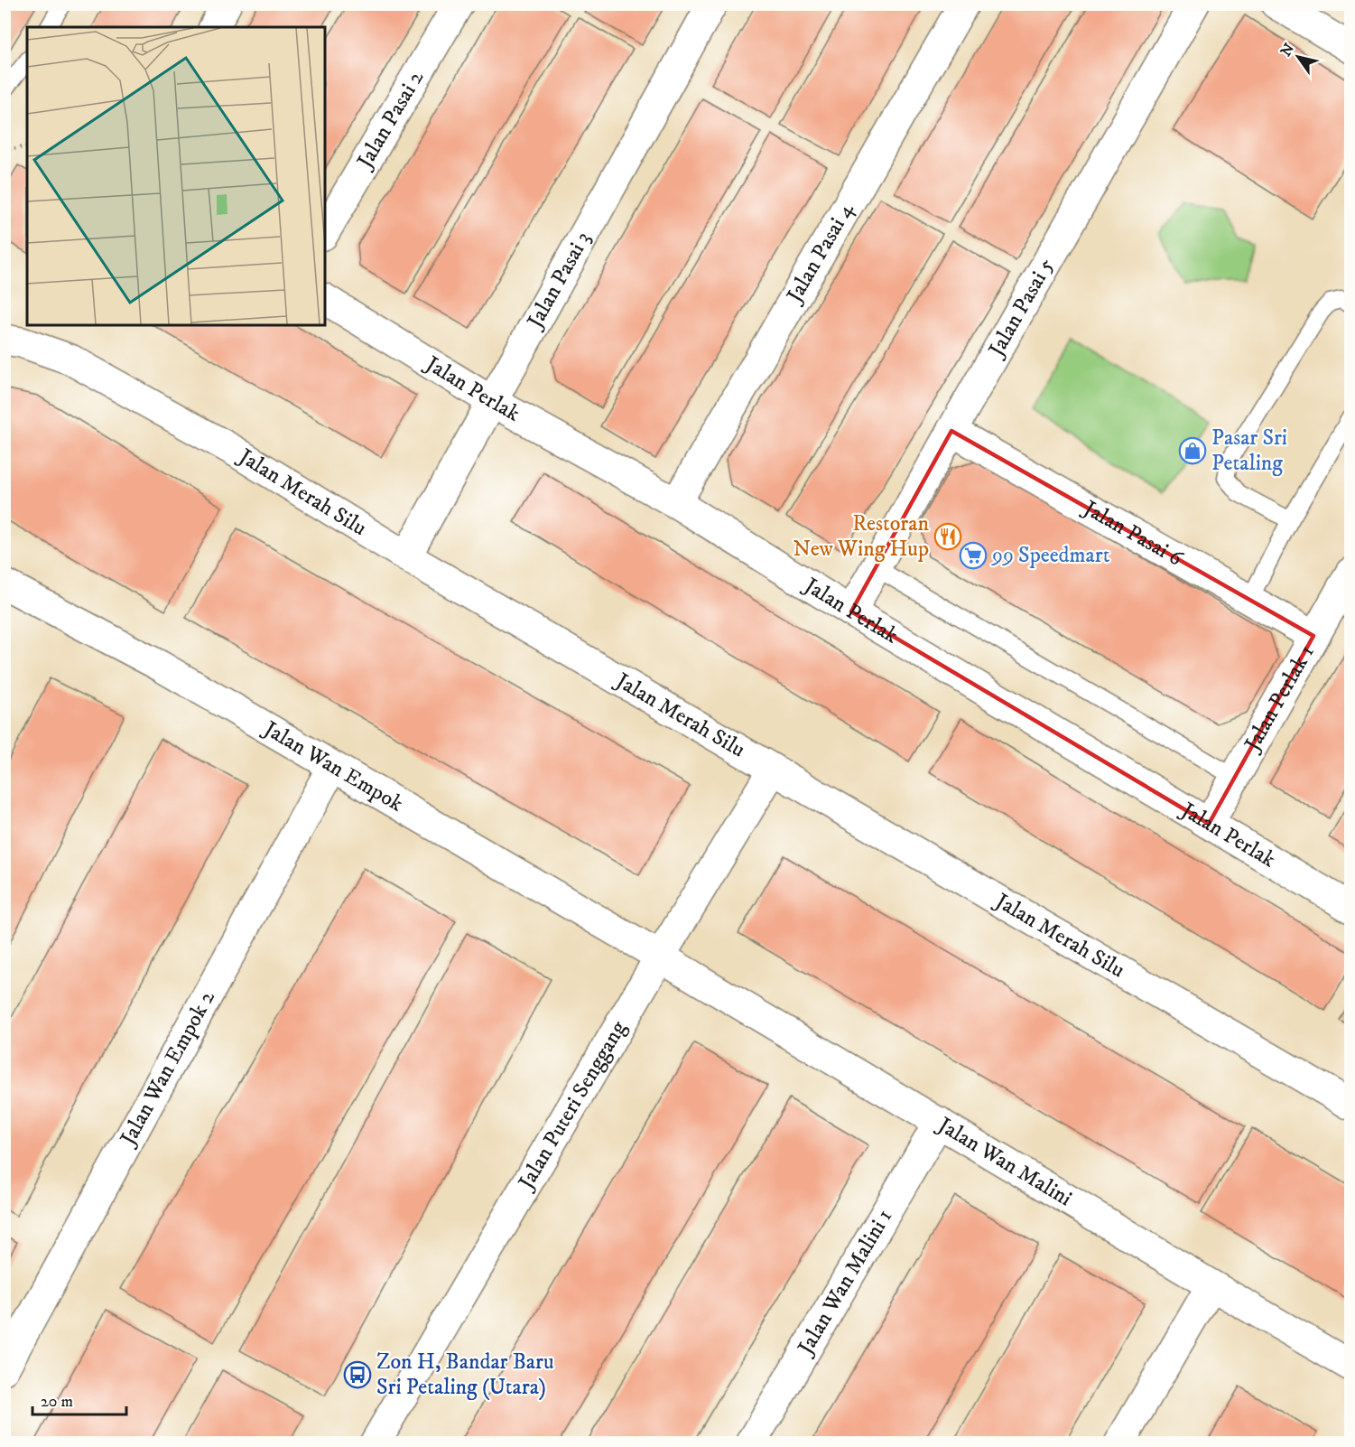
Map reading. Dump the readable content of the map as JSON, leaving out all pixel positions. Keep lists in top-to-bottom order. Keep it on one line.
{"streets":{"street":["Jalan Pasai 2","Jalan Pasai 4","Jalan Pasai 3","Jalan Pasai 5","Jalan Perlak","Jalan Merah Silu","Jalan Pasai 6","Jalan Perlak 1","Jalan Wan Empok","Jalan Wan Empok 2","Jalan Puteri Senggang","Jalan Wan Malini","Jalan Wan Malini 1"]},"crossings":[["Jalan Pasai 4","Jalan Perlak"],["Jalan Pasai 3","Jalan Perlak"],["Jalan Pasai 3","Jalan Merah Silu"],["Jalan Pasai 5","Jalan Perlak"],["Jalan Pasai 5","Jalan Pasai 6"],["Jalan Perlak","Jalan Perlak 1"],["Jalan Merah Silu","Jalan Puteri Senggang"],["Jalan Pasai 6","Jalan Perlak 1"],["Jalan Wan Empok","Jalan Wan Empok 2"],["Jalan Wan Empok","Jalan Puteri Senggang"],["Jalan Wan Empok","Jalan Wan Malini"],["Jalan Puteri Senggang","Jalan Wan Malini"],["Jalan Wan Malini","Jalan Wan Malini 1"]],"places":{"shop":["Pasar Sri Petaling"],"restaurant":["Restoran New Wing Hup"],"supermarket":["99 Speedmart"],"bus stop":["Zon H, Bandar Baru Sri Petaling (Utara)"]},"scale_bar":"20 m","north":"top left"}
